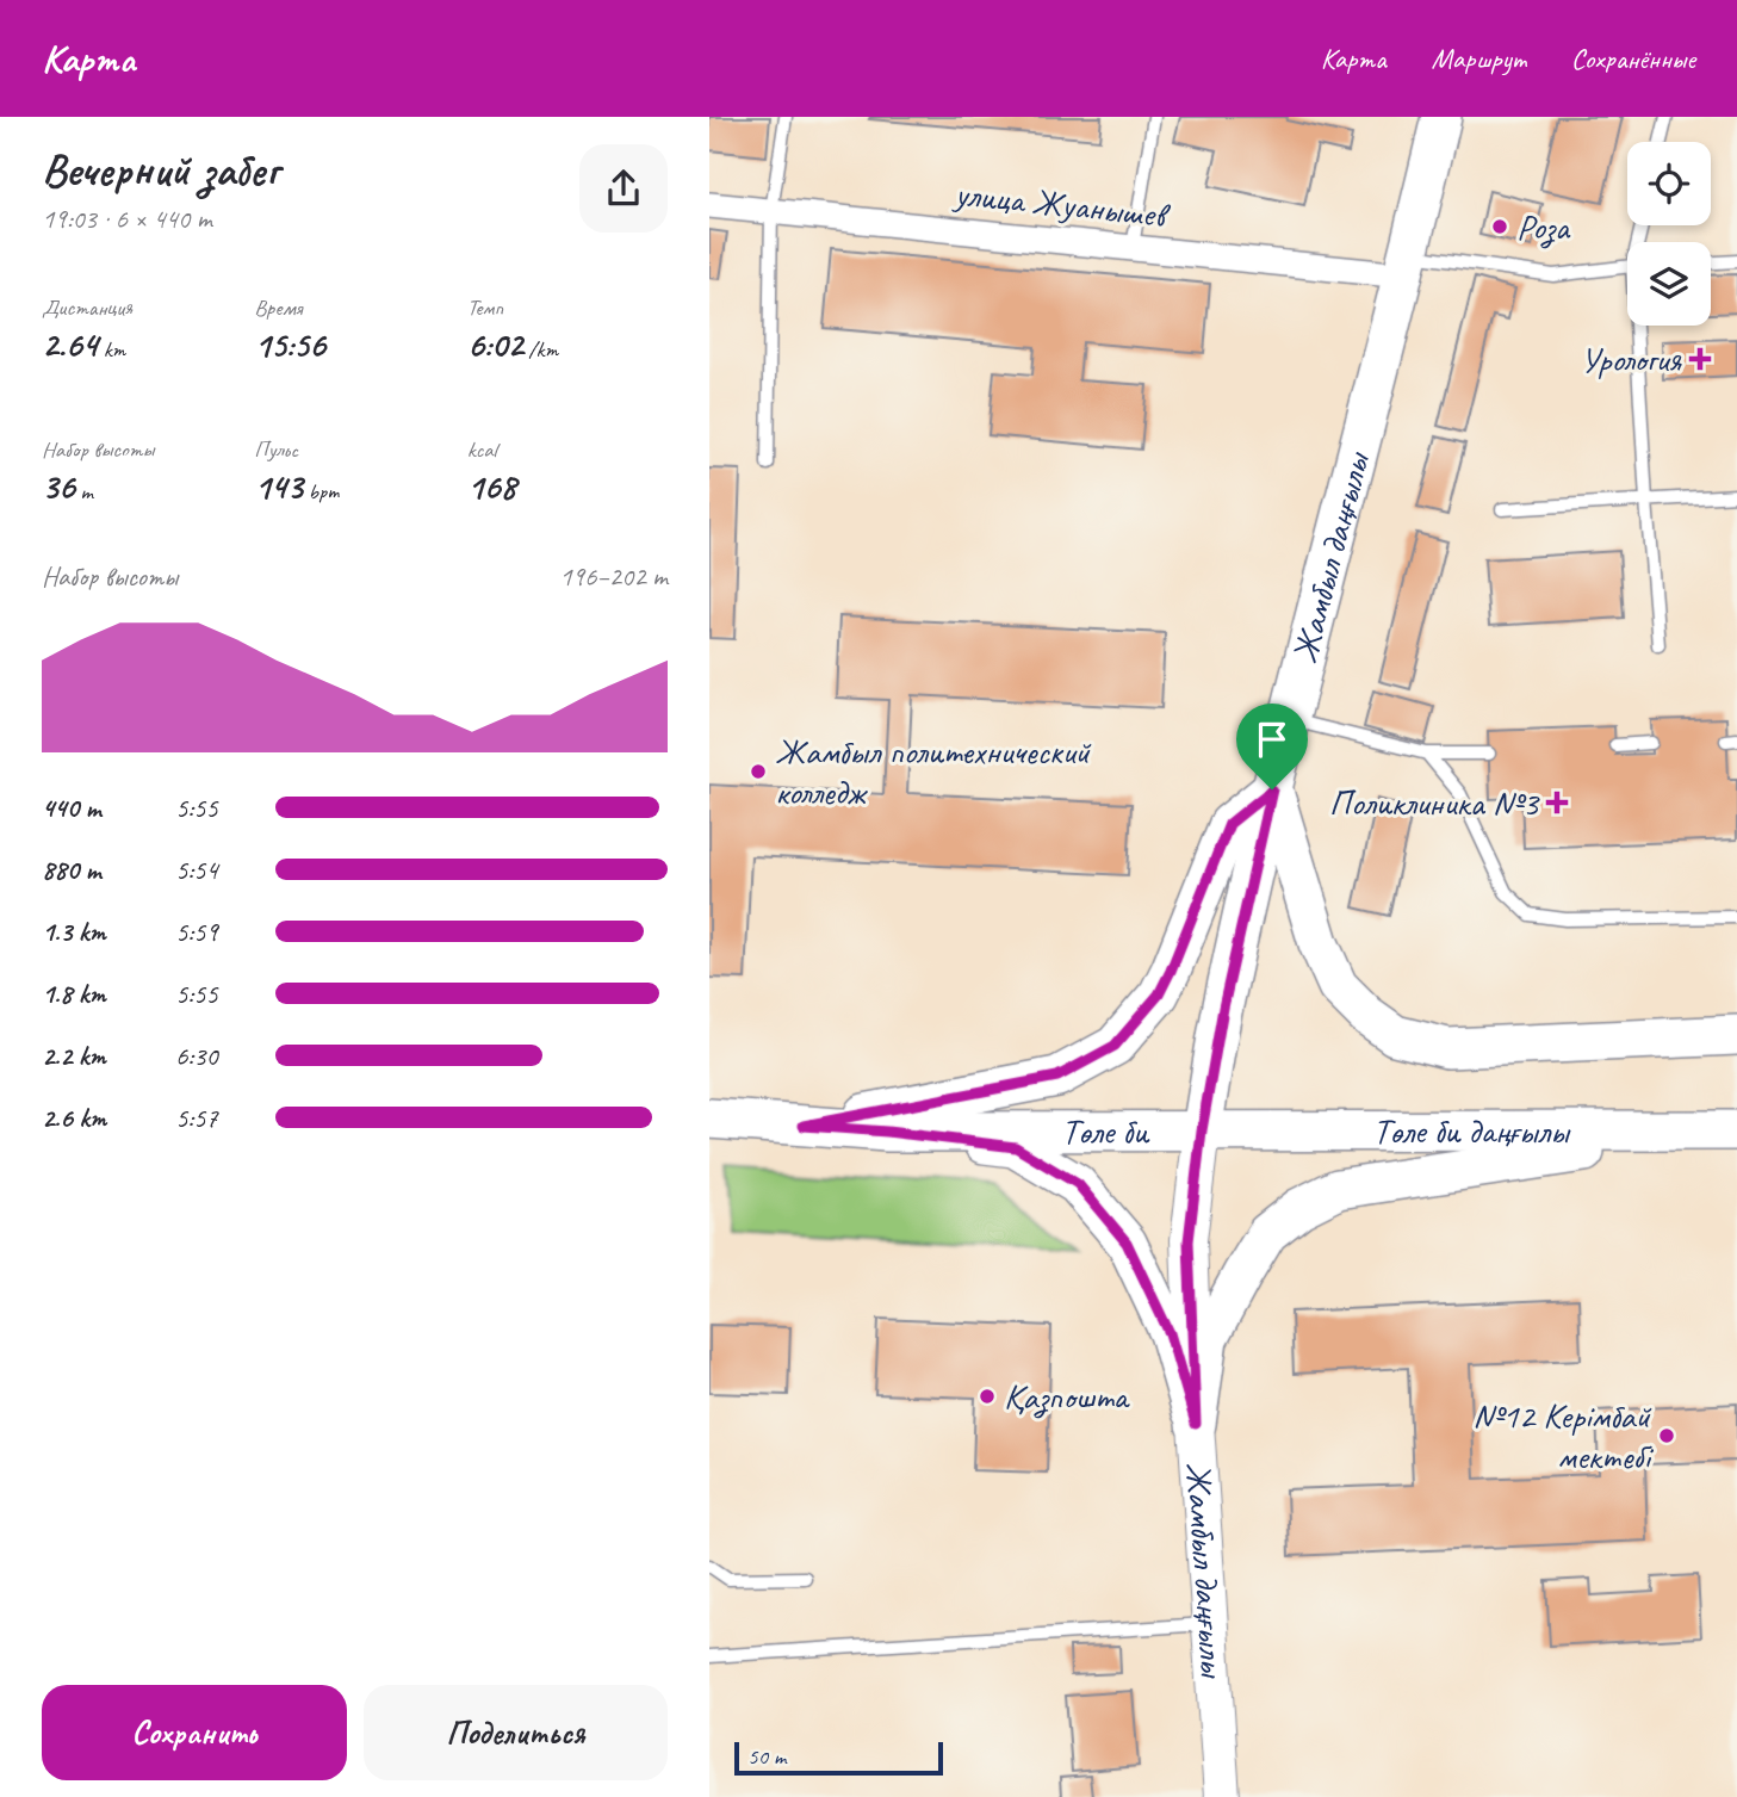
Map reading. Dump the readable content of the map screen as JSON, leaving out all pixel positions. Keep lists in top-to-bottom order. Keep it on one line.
{"streets":{"main road":["Жамбыл даңғылы","Төле би","Төле би даңғылы"],"street":["улица Жуанышев"]},"crossings":[["улица Жуанышев","Жамбыл даңғылы"],["Жамбыл даңғылы","Төле би"],["Жамбыл даңғылы","Төле би даңғылы"],["Төле би","Төле би даңғылы"]],"places":{"other":["Роза","Жамбыл политехнический колледж","Қазпошта","№12 Керімбай мектебі"],"health":["Урология","Поликлиника №3"]},"scale_bar":"50 m","page":{"header":"Карта","nav":["Карта","Маршрут","Сохранённые"],"heading":["Вечерний забег","19:03 · 6 × 440 m"],"stats":[["Дистанция","2.64 km"],["Время","15:56"],["Темп","6:02 /km"],["Набор высоты","36 m"],["Пульс","143 bpm"],["kcal","168"]],"chart":["Набор высоты","196–202 m"],"list":[{"name":"440 m","note":"5:55"},{"name":"880 m","note":"5:54"},{"name":"1.3 km","note":"5:59"},{"name":"1.8 km","note":"5:55"},{"name":"2.2 km","note":"6:30"},{"name":"2.6 km","note":"5:57"}],"buttons":["Сохранить","Поделиться"],"scale":"50 m"}}
